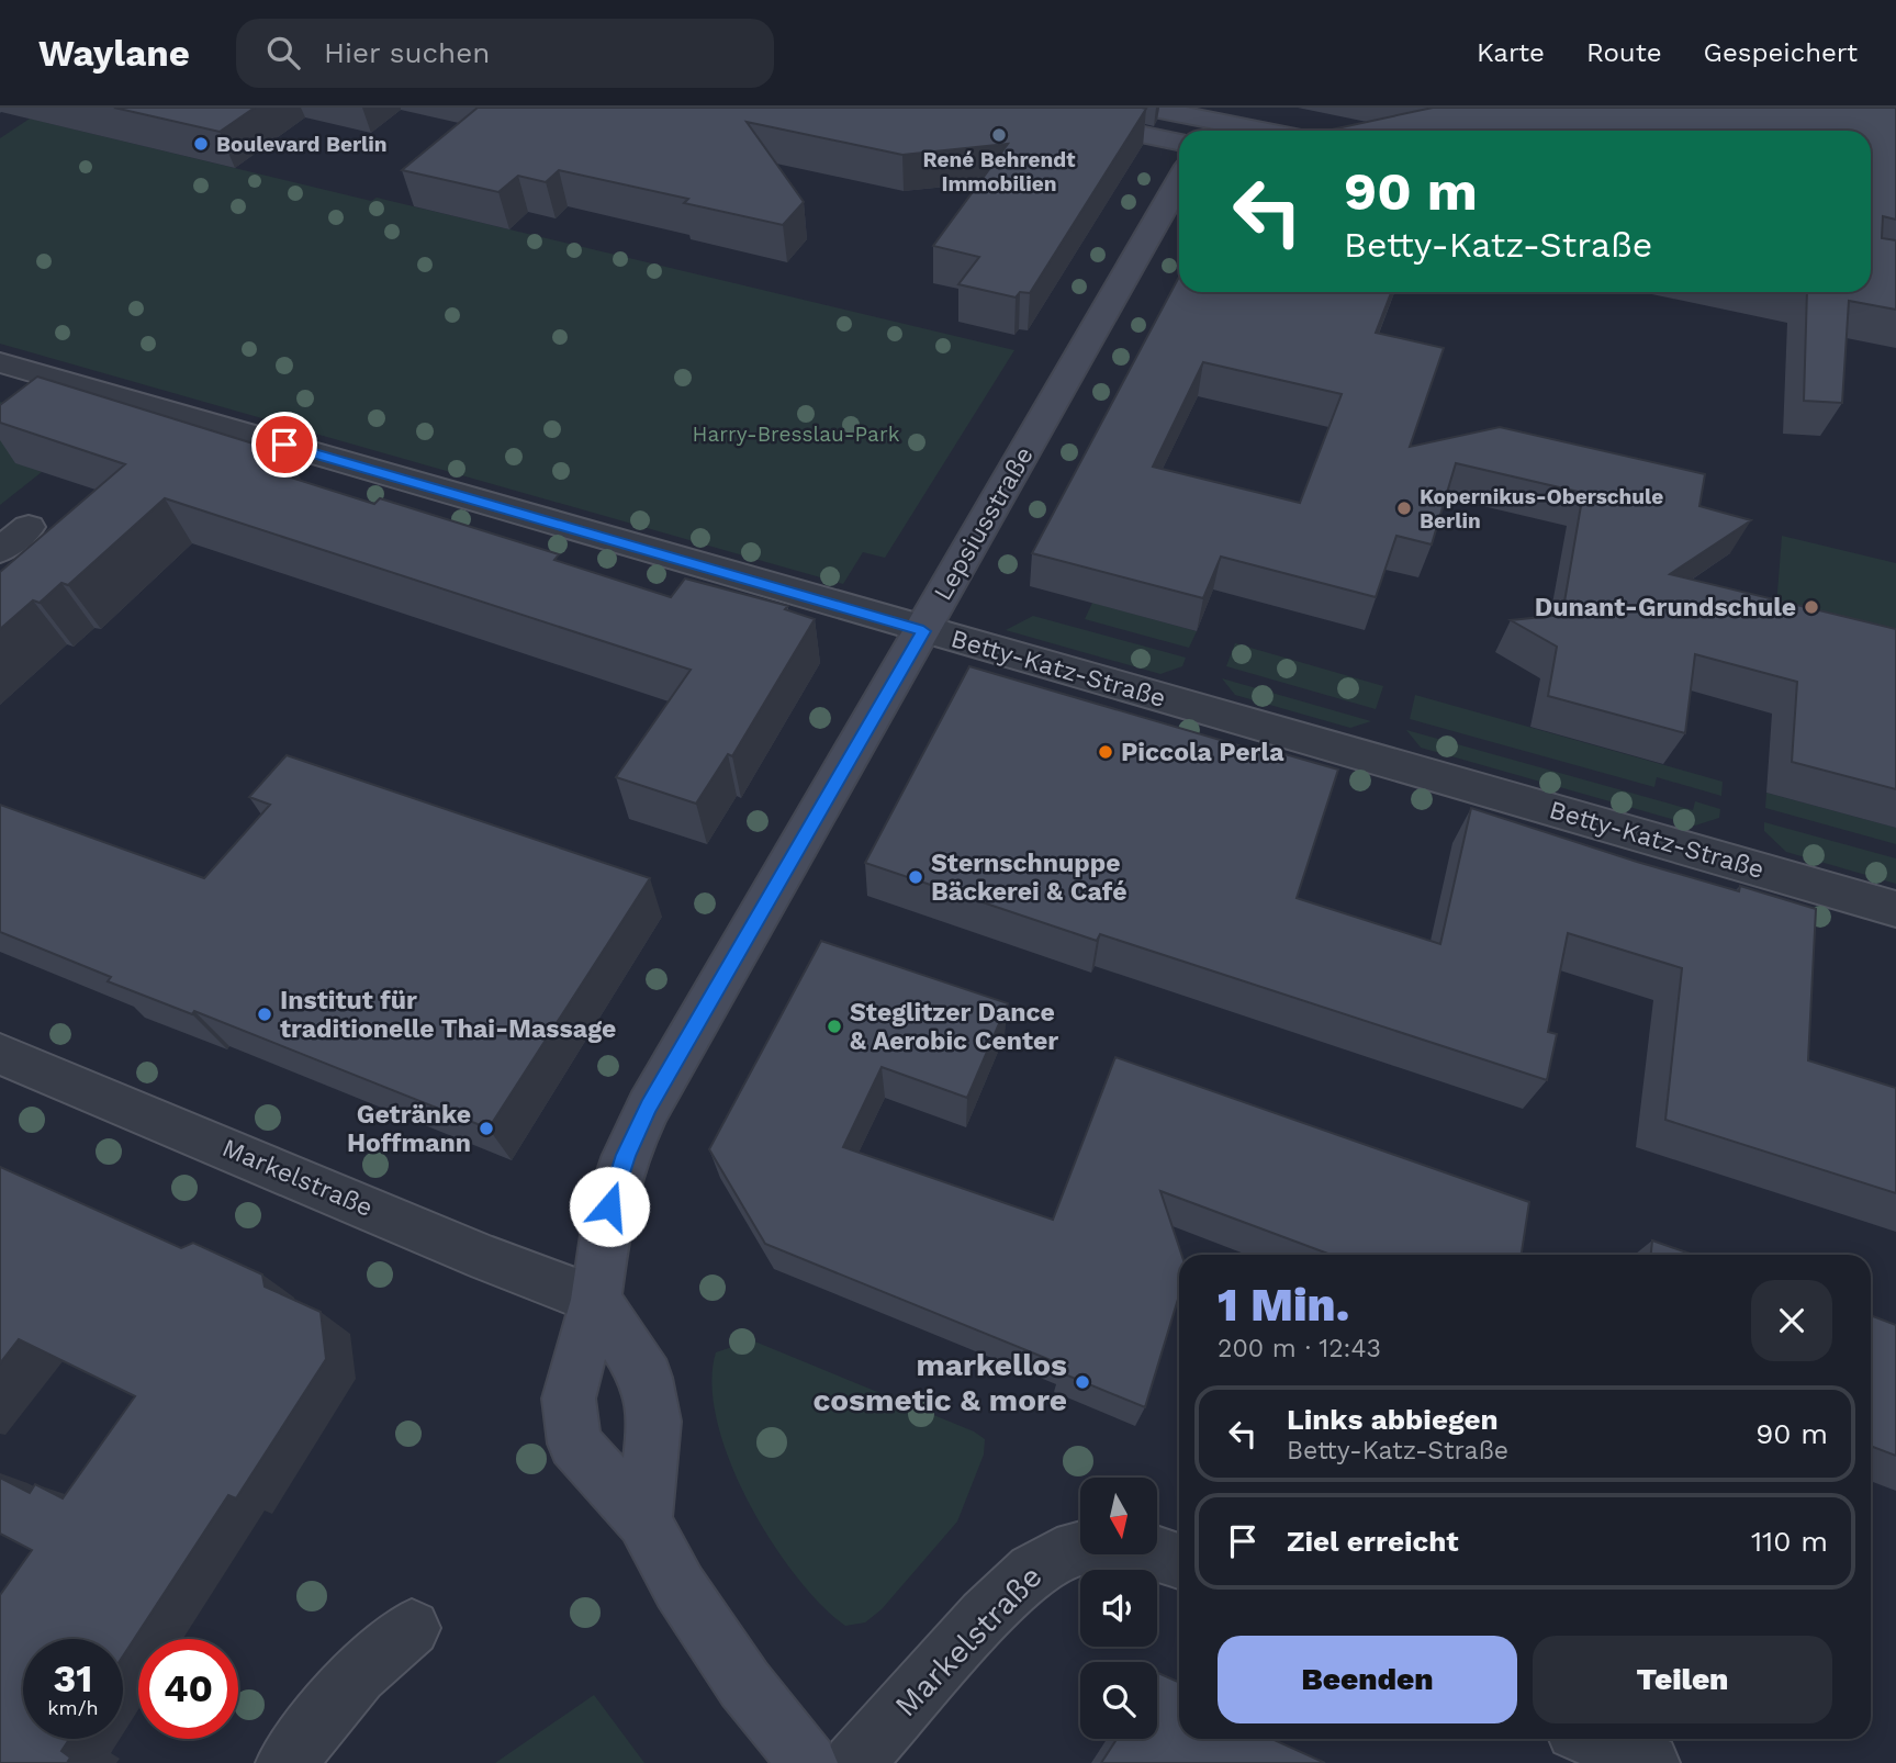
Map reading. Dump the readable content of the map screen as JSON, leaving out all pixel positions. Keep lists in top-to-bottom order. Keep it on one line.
{"streets":{"street":["Lepsiusstraße","Betty-Katz-Straße","Markelstraße"]},"crossings":[["Lepsiusstraße","Betty-Katz-Straße"],["Lepsiusstraße","Markelstraße"]],"parks":["Harry-Bresslau-Park"],"places":["René Behrendt Immobilien","Boulevard Berlin","Kopernikus-Oberschule Berlin","Dunant-Grundschule","Piccola Perla","Sternschnuppe Bäckerei & Café","Institut für traditionelle Thai-Massage","Steglitzer Dance & Aerobic Center","Getränke Hoffmann","markellos cosmetic & more"],"north":"bottom","page":{"header":"Waylane","search":"Hier suchen","nav":["Karte","Route","Gespeichert"],"turn":["90 m","Betty-Katz-Straße"],"heading":["1 Min.","200 m · 12:43"],"list":[{"name":"Links abbiegen","note":"Betty-Katz-Straße","value":"90 m"},{"name":"Ziel erreicht","value":"110 m"}],"buttons":["Beenden","Teilen"],"speed":"31 km/h","limit":"40"}}
